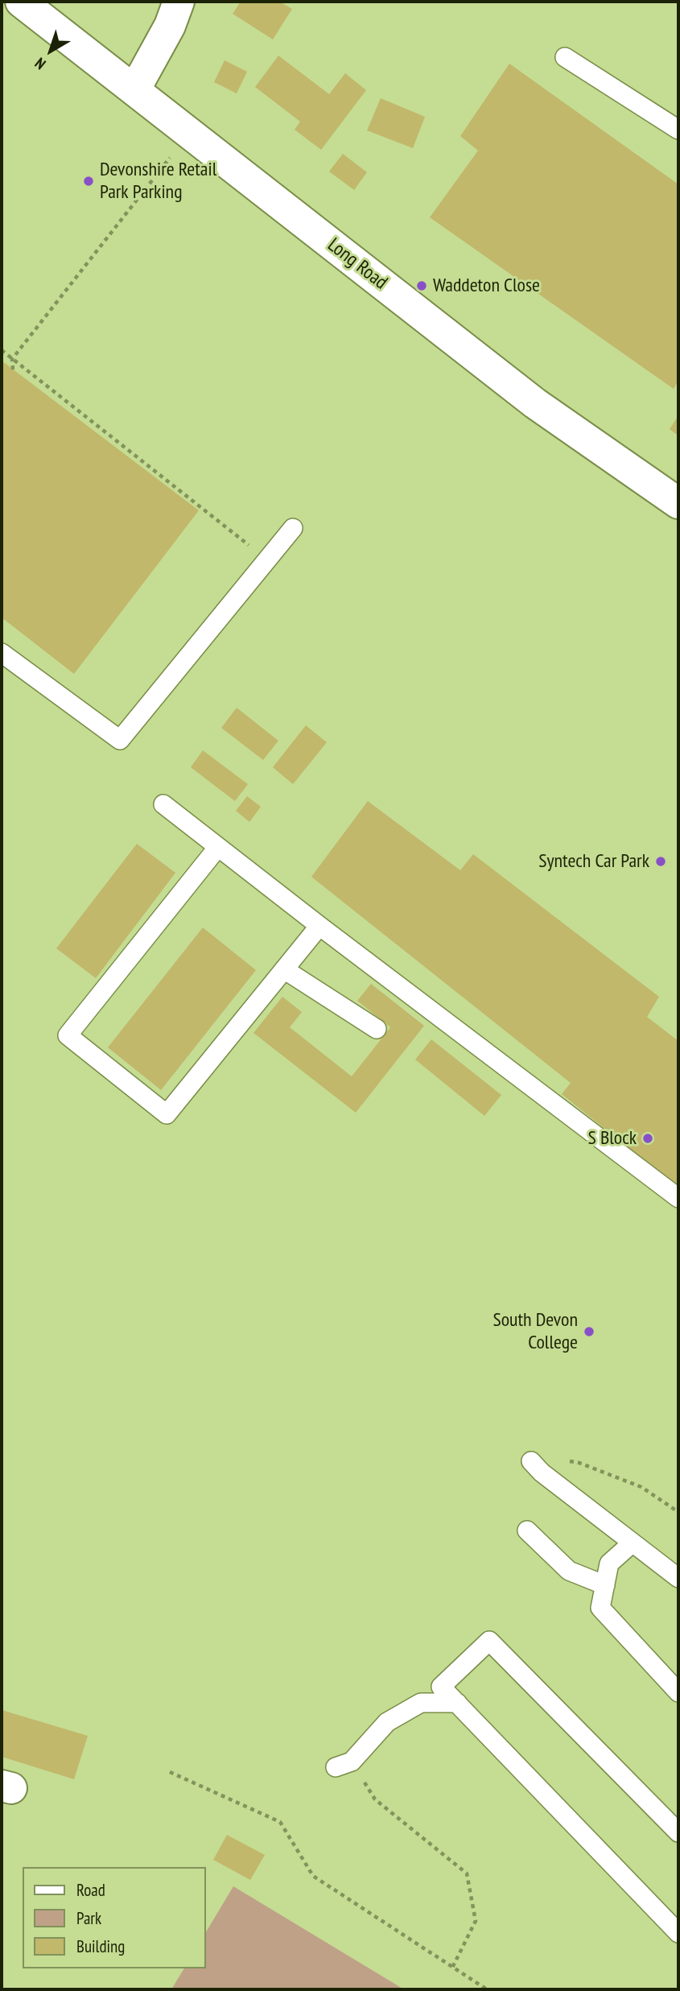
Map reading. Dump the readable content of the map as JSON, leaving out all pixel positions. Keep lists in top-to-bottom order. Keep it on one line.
{"streets":{"street":["Long Road"]},"places":["Devonshire Retail Park Parking","Waddeton Close","Syntech Car Park","S Block","South Devon College"],"legend":["Road","Park","Building"],"north":"bottom left"}
